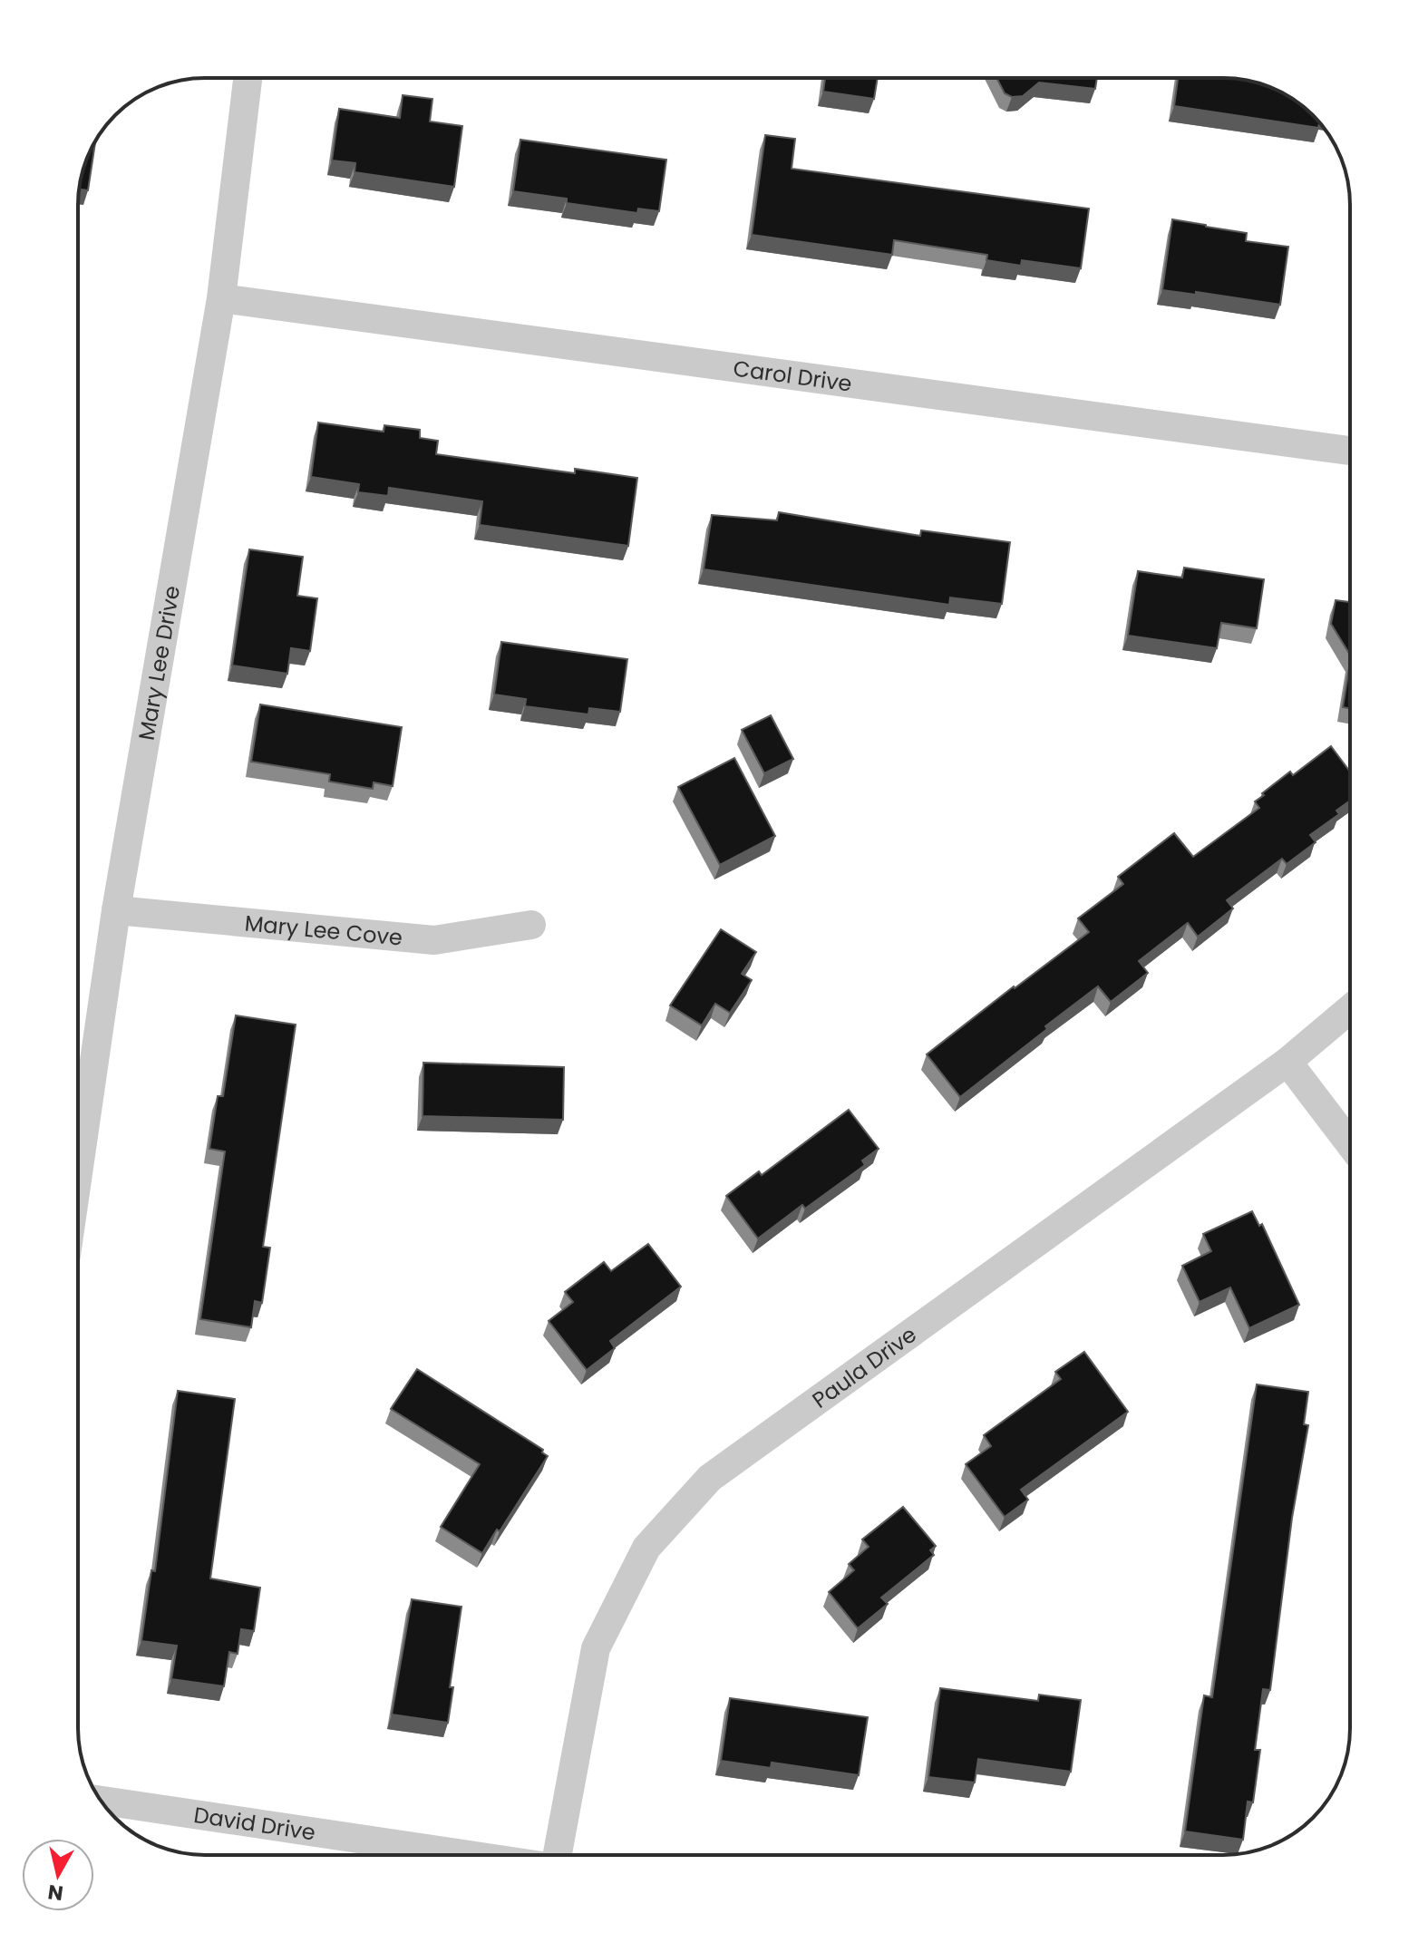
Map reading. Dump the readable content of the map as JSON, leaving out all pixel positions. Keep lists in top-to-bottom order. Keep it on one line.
{"streets":{"street":["Carol Drive","Mary Lee Drive","Mary Lee Cove","Paula Drive","David Drive"]},"crossings":[["Carol Drive","Mary Lee Drive"],["Mary Lee Drive","Mary Lee Cove"]],"north":"bottom"}
